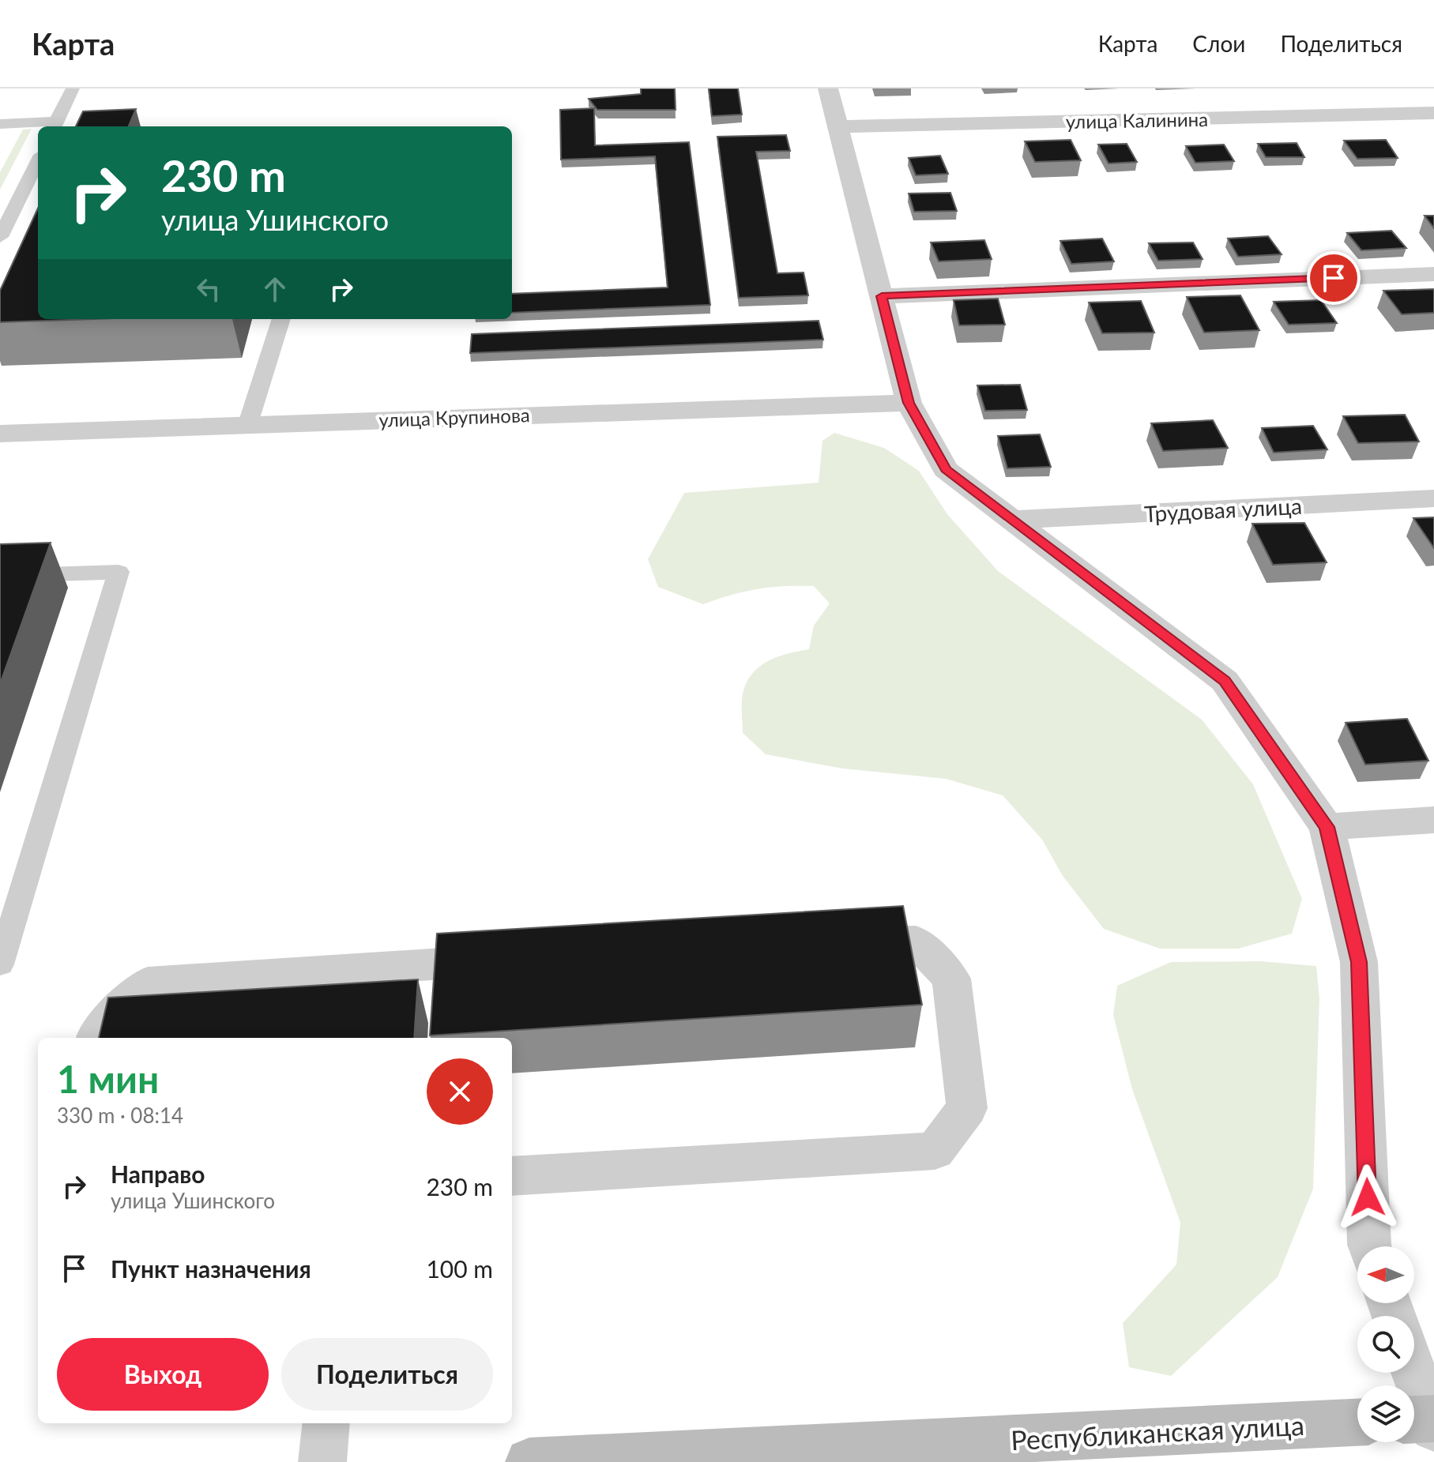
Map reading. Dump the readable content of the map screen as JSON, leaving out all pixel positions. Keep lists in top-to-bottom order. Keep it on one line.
{"streets":{"street":["улица Калинина","улица Крупинова","Трудовая улица","Республиканская улица"]},"north":"left","page":{"header":"Карта","nav":["Карта","Слои","Поделиться"],"turn":["230 m","улица Ушинского"],"heading":["1 мин","330 m · 08:14"],"list":[{"name":"Направо","note":"улица Ушинского","value":"230 m"},{"name":"Пункт назначения","value":"100 m"}],"buttons":["Выход","Поделиться"]}}
